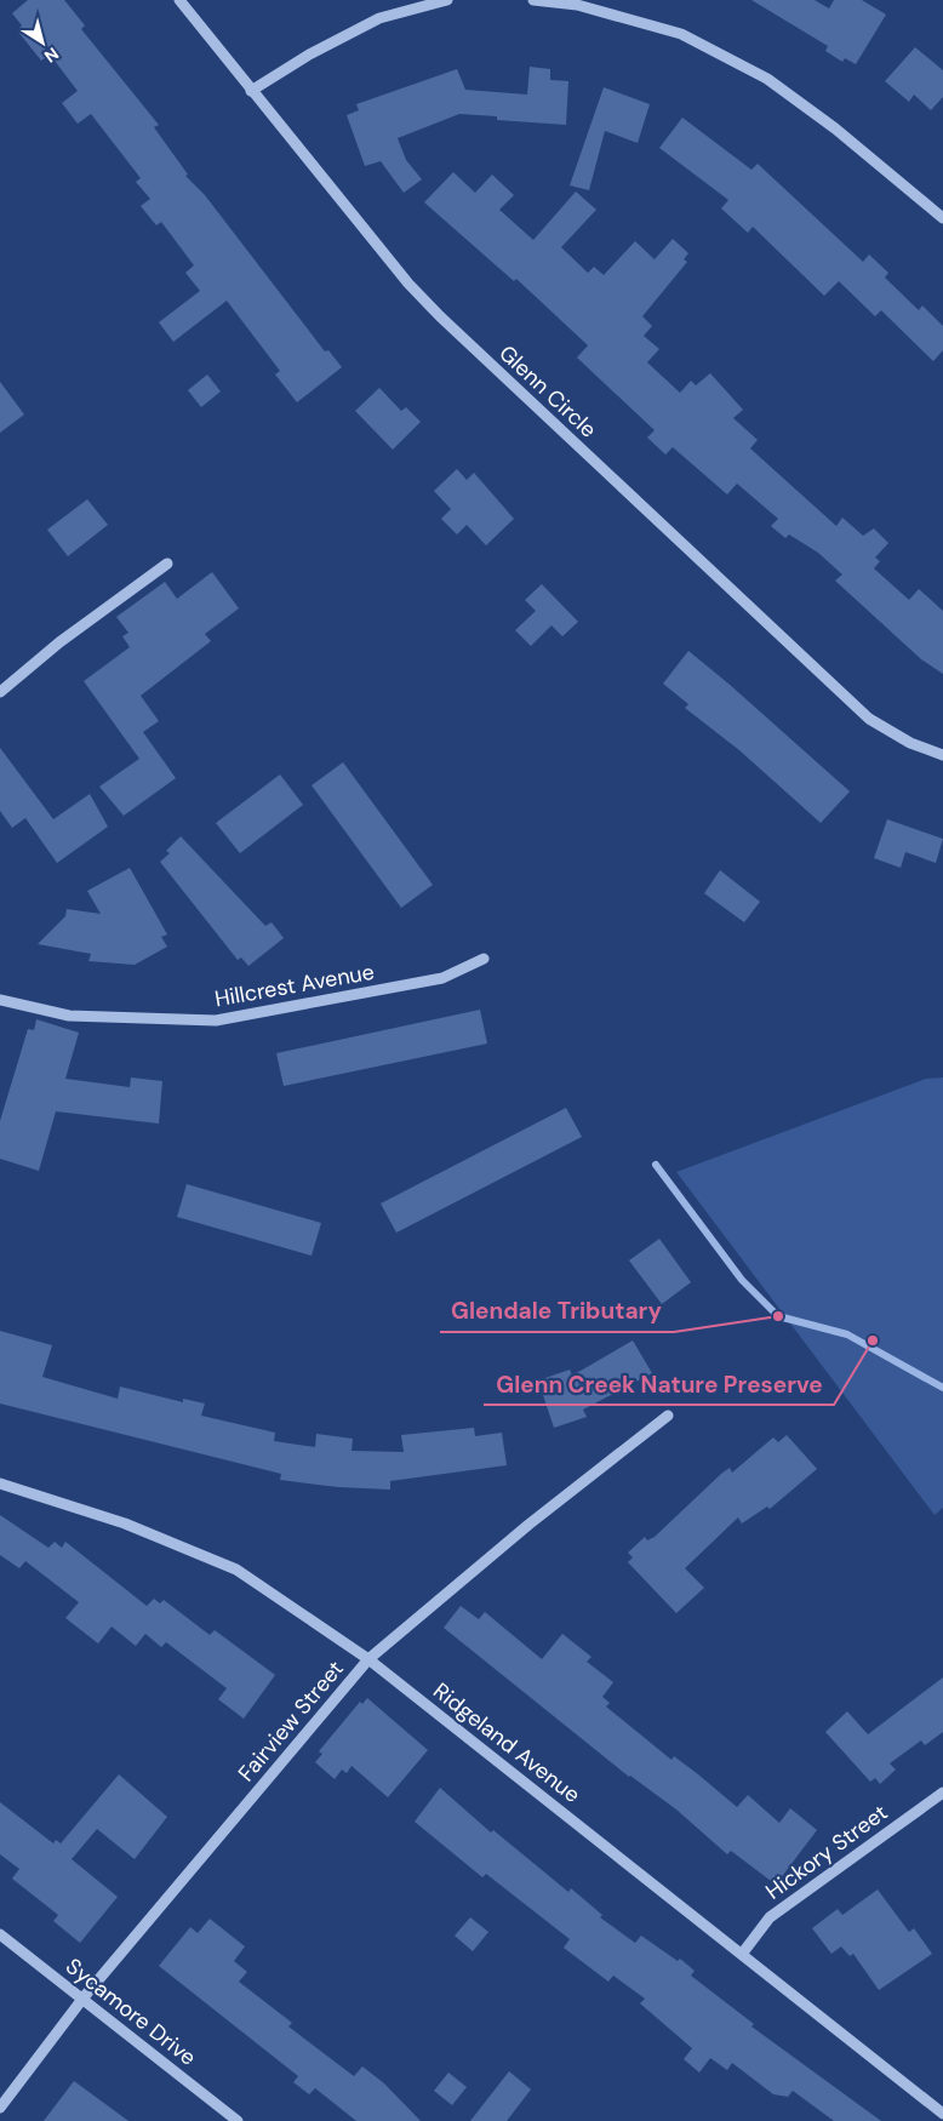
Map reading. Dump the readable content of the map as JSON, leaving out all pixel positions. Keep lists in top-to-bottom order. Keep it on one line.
{"streets":{"street":["Glenn Circle","Hillcrest Avenue","Fairview Street","Ridgeland Avenue","Hickory Street","Sycamore Drive"]},"crossings":[["Fairview Street","Ridgeland Avenue"],["Fairview Street","Sycamore Drive"],["Ridgeland Avenue","Hickory Street"]],"places":["Glendale Tributary","Glenn Creek Nature Preserve"],"north":"bottom right"}
